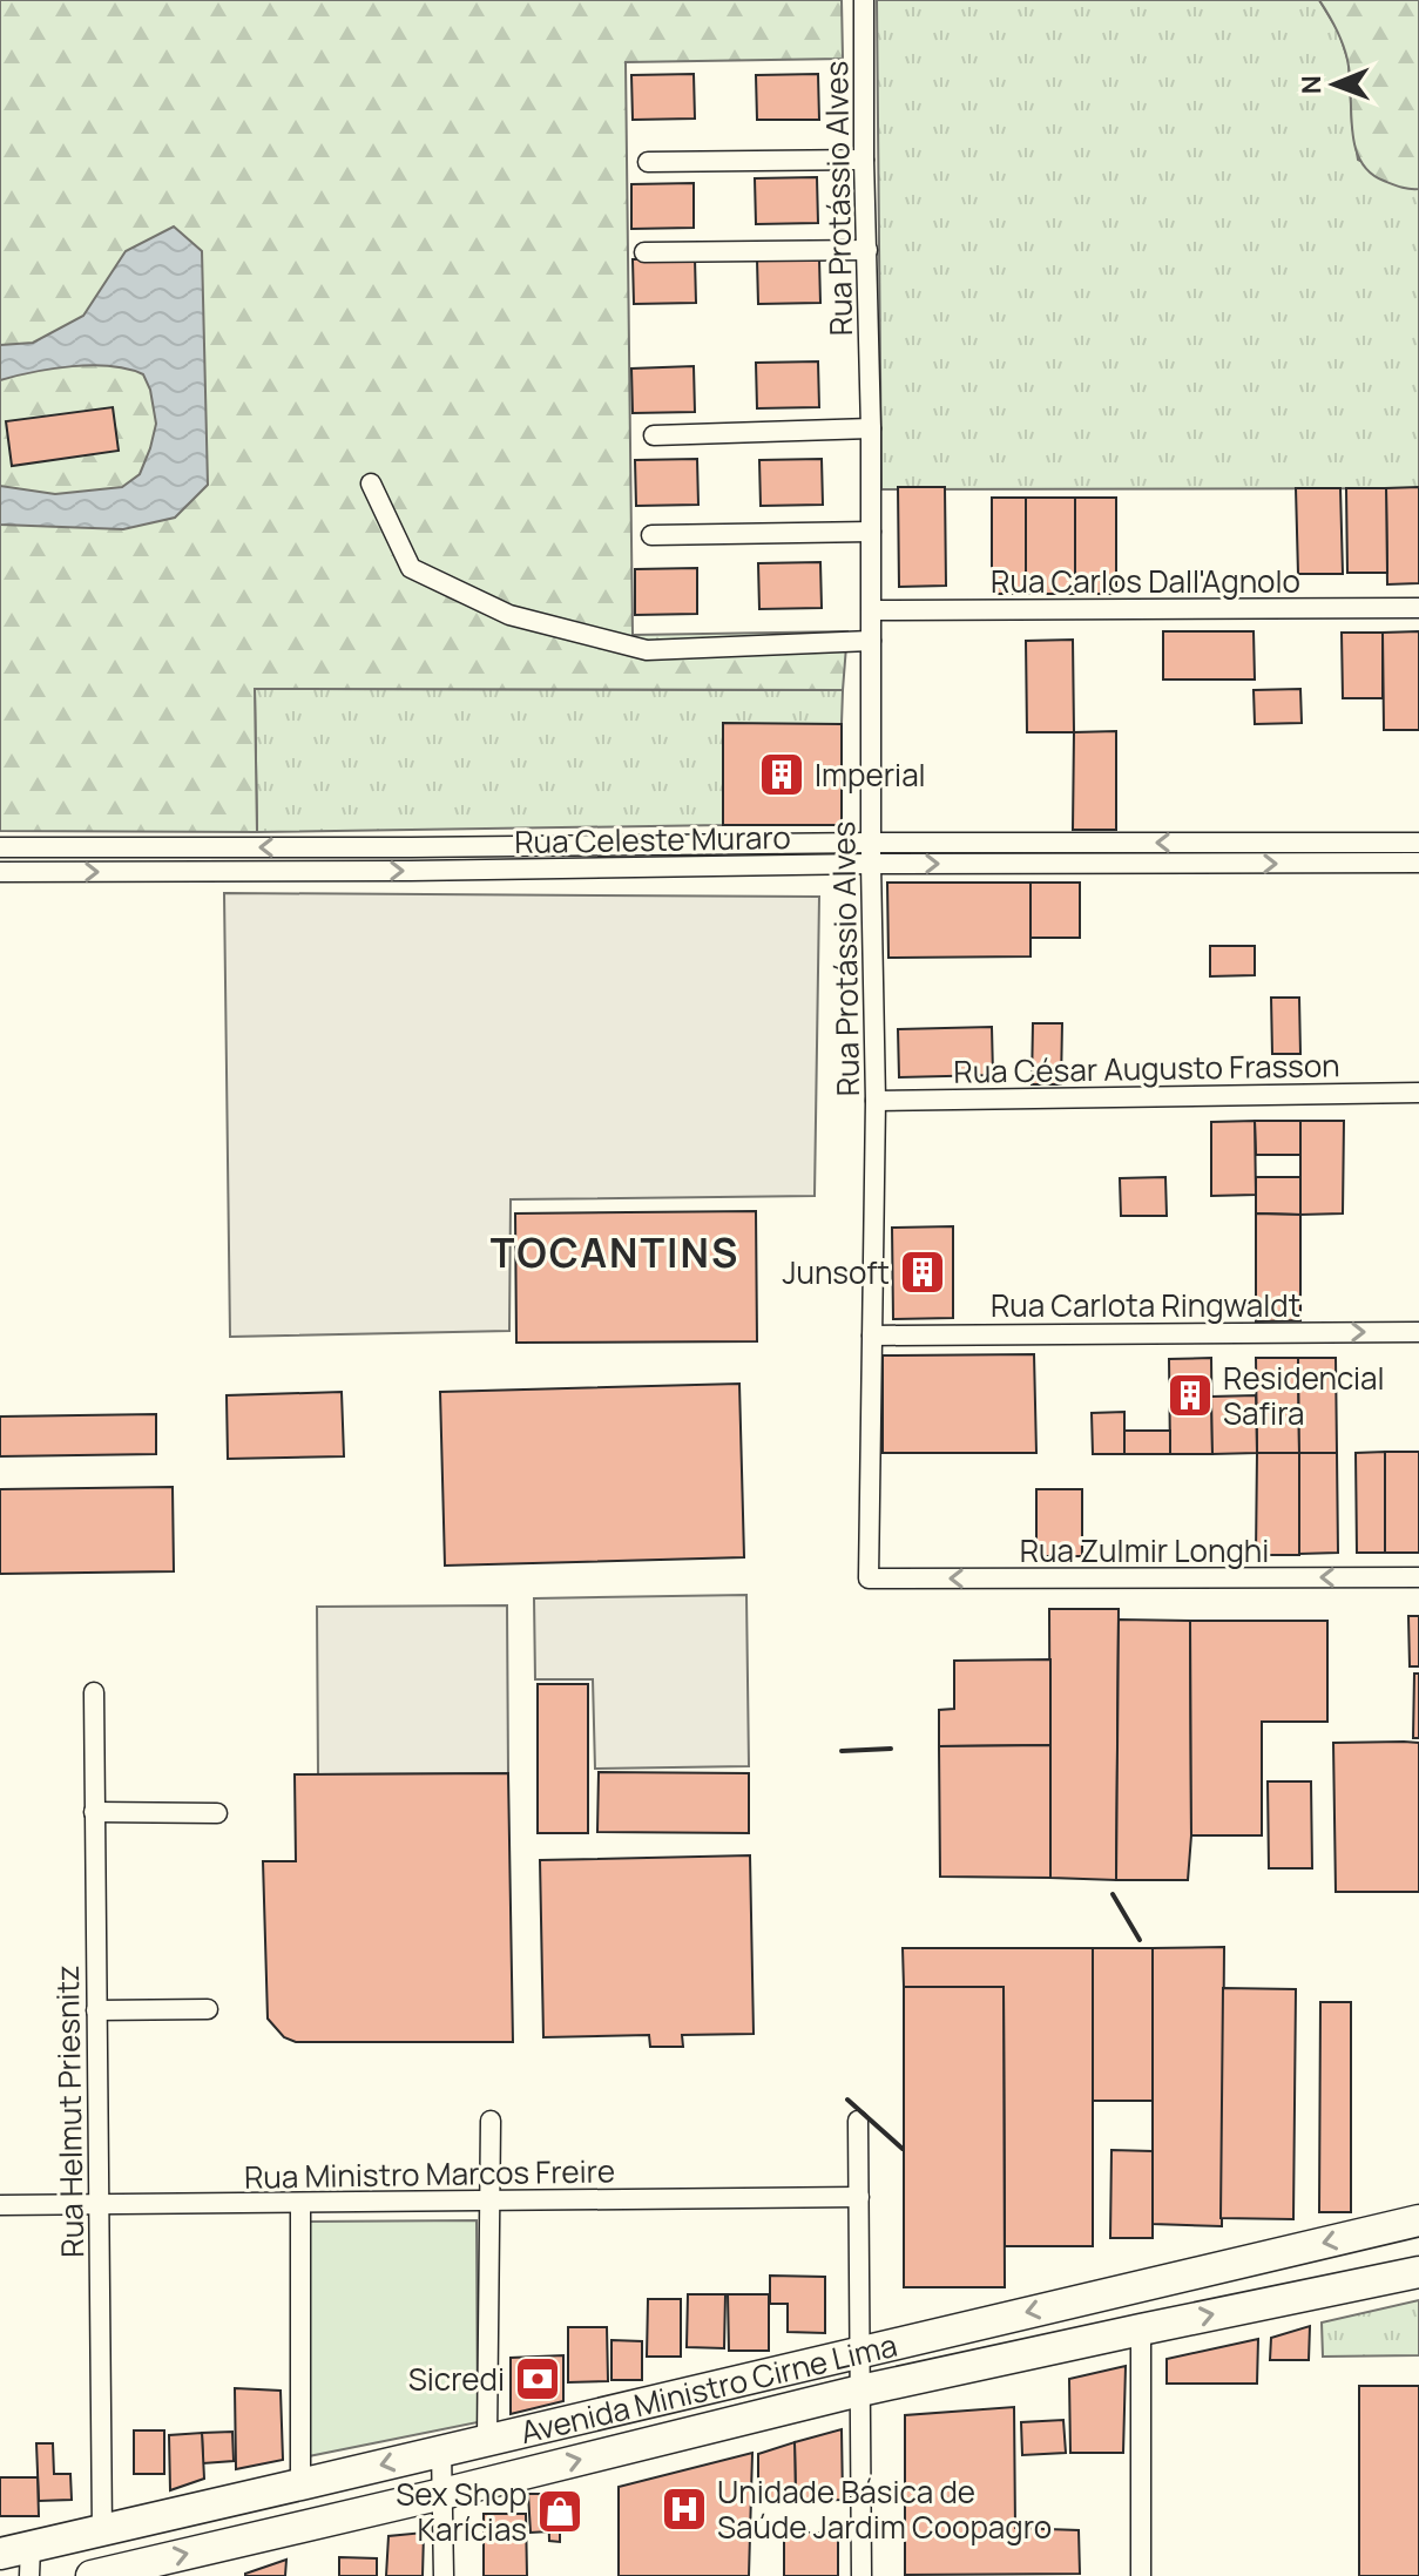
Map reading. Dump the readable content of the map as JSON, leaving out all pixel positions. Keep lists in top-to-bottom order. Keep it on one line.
{"streets":{"main road":["Avenida Ministro Cirne Lima"],"street":["Rua Protássio Alves","Rua Carlos Dall'Agnolo","Rua Celeste Muraro","Rua César Augusto Frasson","Rua Carlota Ringwaldt","Rua Zulmir Longhi","Rua Helmut Priesnitz","Rua Ministro Marcos Freire"]},"crossings":[["Rua Protássio Alves","Rua Carlos Dall'Agnolo"],["Rua Protássio Alves","Rua Celeste Muraro"],["Rua Protássio Alves","Rua César Augusto Frasson"],["Rua Protássio Alves","Rua Carlota Ringwaldt"],["Rua Protássio Alves","Rua Zulmir Longhi"],["Rua Helmut Priesnitz","Rua Ministro Marcos Freire"],["Rua Helmut Priesnitz","Avenida Ministro Cirne Lima"]],"one_way":["Rua Carlota Ringwaldt","Rua Zulmir Longhi"],"districts":["TOCANTINS"],"places":{"building":["Imperial","Junsoft","Residencial Safira"],"bank":["Sicredi"],"hospital":["Unidade Básica de Saúde Jardim Coopagro"],"shop":["Sex Shop Karícias"]},"north":"left"}
